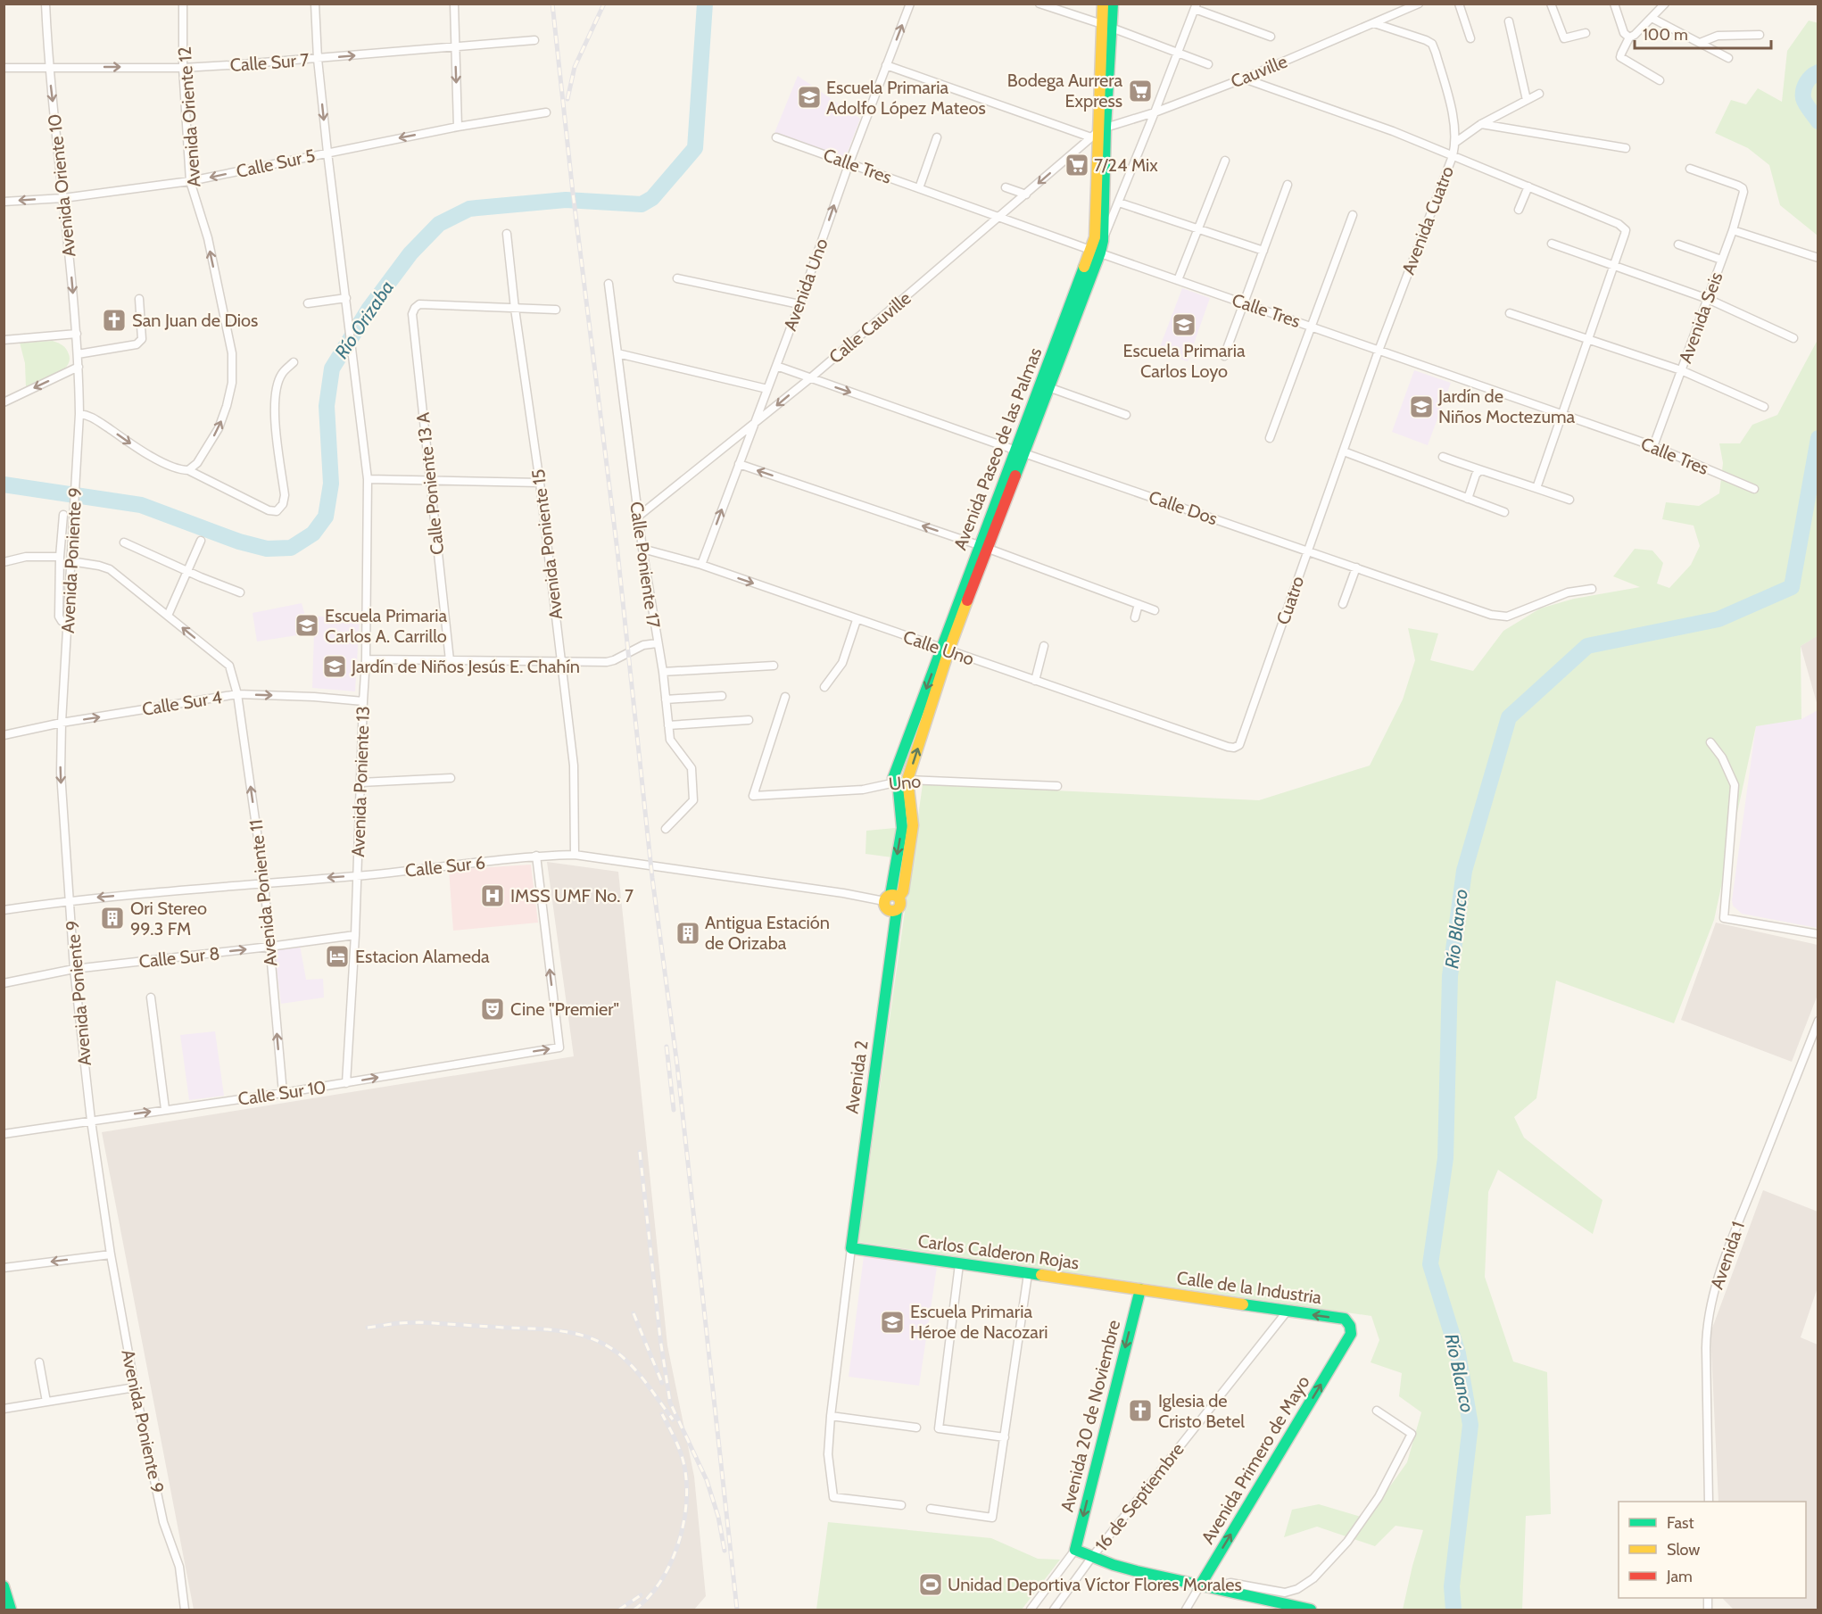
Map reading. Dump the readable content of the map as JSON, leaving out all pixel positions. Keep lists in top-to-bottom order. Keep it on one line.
{"streets":{"street":["Calle Sur 7","Cauville","Avenida Oriente 12","Calle Sur 5","Calle Tres","Avenida Oriente 10","Avenida Cuatro","Avenida Uno","Avenida Seis","Calle Cauville","Avenida Paseo de las Palmas","Calle Poniente 13 A","Calle Dos","Avenida Poniente 15","Avenida Poniente 9","Calle Poniente 17","Cuatro","Calle Uno","Calle Sur 4","Avenida Poniente 13","Uno","Calle Sur 6","Avenida Poniente 11","Calle Sur 8","Avenida 2","Calle Sur 10","Carlos Calderon Rojas","Avenida 1","Calle de la Industria","Avenida 20 de Noviembre","Avenida Primero de Mayo","16 de Septiembre"]},"crossings":[["Calle Sur 7","Avenida Oriente 12"],["Calle Sur 7","Avenida Oriente 10"],["Calle Sur 7","Avenida Poniente 13"],["Cauville","Avenida Cuatro"],["Cauville","Calle Cauville"],["Cauville","Avenida Paseo de las Palmas"],["Avenida Oriente 12","Calle Sur 5"],["Calle Sur 5","Avenida Oriente 10"],["Calle Sur 5","Avenida Poniente 13"],["Calle Tres","Avenida Cuatro"],["Calle Tres","Avenida Uno"],["Calle Tres","Avenida Seis"],["Calle Tres","Calle Cauville"],["Calle Tres","Avenida Paseo de las Palmas"],["Avenida Oriente 10","Avenida Poniente 9"],["Avenida Cuatro","Cuatro"],["Avenida Uno","Calle Cauville"],["Avenida Uno","Calle Dos"],["Avenida Uno","Calle Uno"],["Calle Cauville","Avenida Paseo de las Palmas"],["Calle Cauville","Calle Dos"],["Calle Cauville","Calle Poniente 17"],["Avenida Paseo de las Palmas","Calle Dos"],["Avenida Paseo de las Palmas","Calle Uno"],["Avenida Paseo de las Palmas","Uno"],["Avenida Paseo de las Palmas","Calle Sur 6"],["Avenida Paseo de las Palmas","Avenida 2"],["Calle Poniente 13 A","Avenida Poniente 15"],["Calle Dos","Cuatro"],["Avenida Poniente 15","Calle Sur 6"],["Avenida Poniente 9","Calle Sur 4"],["Avenida Poniente 9","Calle Sur 6"],["Avenida Poniente 9","Calle Sur 8"],["Avenida Poniente 9","Calle Sur 10"],["Calle Poniente 17","Calle Uno"],["Cuatro","Calle Uno"],["Calle Sur 4","Avenida Poniente 13"],["Calle Sur 4","Avenida Poniente 11"],["Avenida Poniente 13","Calle Sur 6"],["Avenida Poniente 13","Calle Sur 8"],["Avenida Poniente 13","Calle Sur 10"],["Calle Sur 6","Avenida Poniente 11"],["Calle Sur 6","Calle Sur 10"],["Avenida Poniente 11","Calle Sur 8"],["Avenida Poniente 11","Calle Sur 10"],["Avenida 2","Carlos Calderon Rojas"],["Carlos Calderon Rojas","Calle de la Industria"],["Carlos Calderon Rojas","Avenida 20 de Noviembre"],["Calle de la Industria","Avenida 20 de Noviembre"],["Calle de la Industria","Avenida Primero de Mayo"],["Calle de la Industria","16 de Septiembre"]],"one_way":["Calle Sur 7","Avenida Oriente 12","Calle Sur 5","Avenida Oriente 10","Avenida Uno","Calle Sur 4","Avenida Poniente 11","Calle Sur 8","Avenida 20 de Noviembre","Avenida Primero de Mayo"],"water":["Río Orizaba","Río Blanco"],"places":{"supermarket":["Bodega Aurrera Express","7/24 Mix"],"school or university":["Escuela Primaria Adolfo López Mateos","Escuela Primaria Carlos Loyo","Jardín de Niños Moctezuma","Escuela Primaria Carlos A. Carrillo","Jardín de Niños Jesús E. Chahín","Escuela Primaria Héroe de Nacozari"],"church":["San Juan de Dios","Iglesia de Cristo Betel"],"hospital":["IMSS UMF No. 7"],"building":["Ori Stereo 99.3 FM","Antigua Estación de Orizaba"],"hotel":["Estacion Alameda"],"theatre":["Cine \"Premier\""],"sports":["Unidad Deportiva Víctor Flores Morales"]},"legend":["Fast","Slow","Jam"],"scale_bar":"100 m"}
